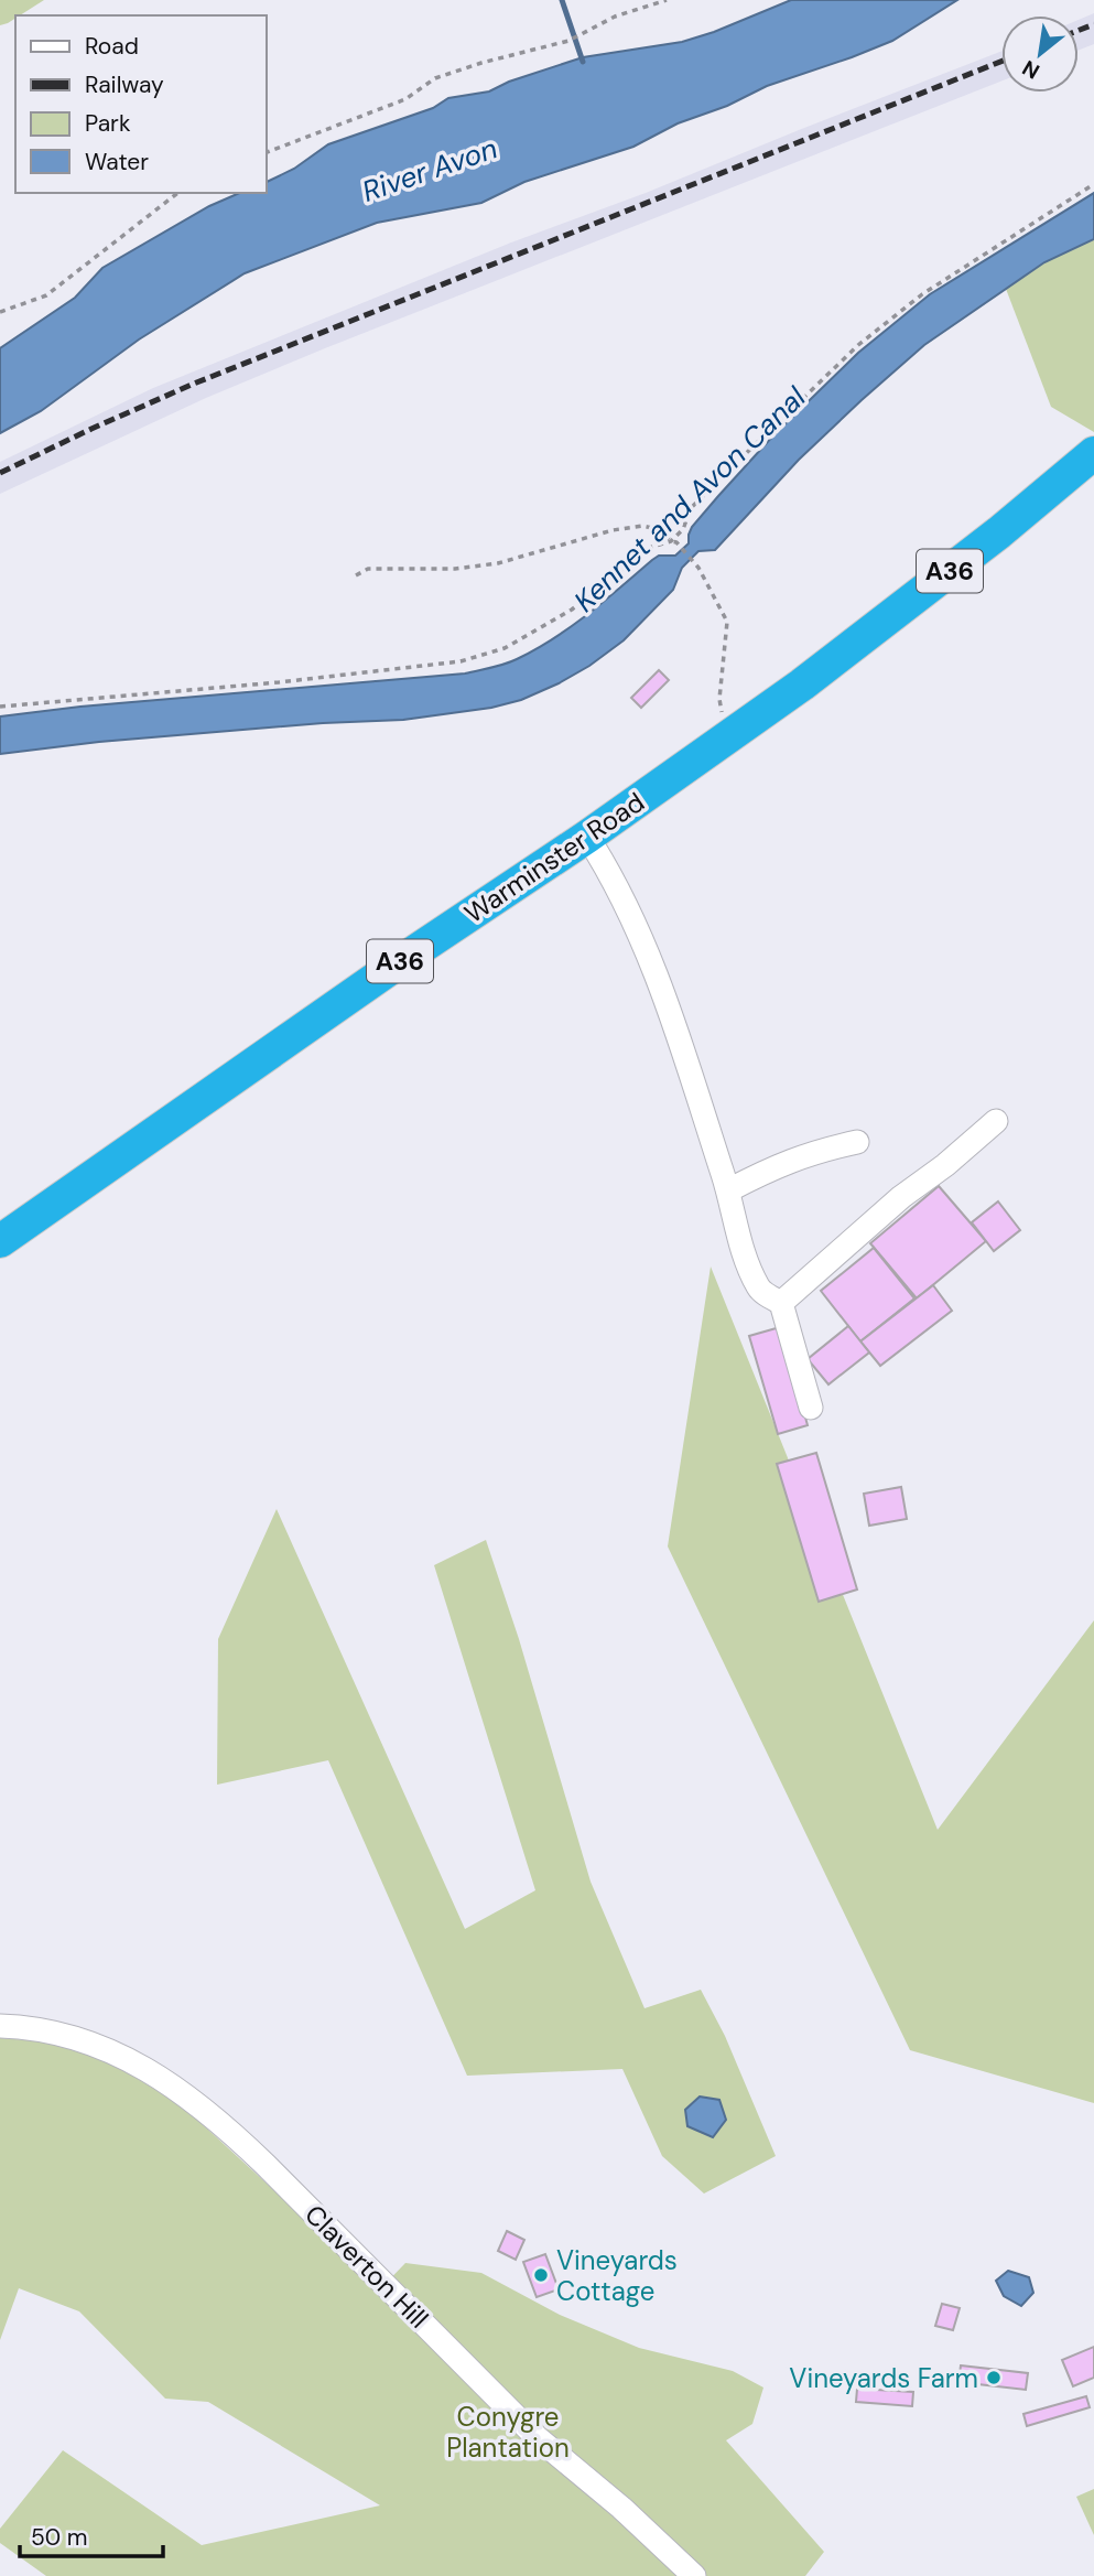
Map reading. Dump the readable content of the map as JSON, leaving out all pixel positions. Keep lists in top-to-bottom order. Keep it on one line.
{"streets":{"highway":["A36","Warminster Road"],"street":["Claverton Hill"]},"water":["River Avon","Kennet and Avon Canal"],"parks":["Conygre Plantation"],"places":["Vineyards Cottage","Vineyards Farm"],"legend":["Road","Railway","Park","Water"],"scale_bar":"50 m","north":"bottom left"}
